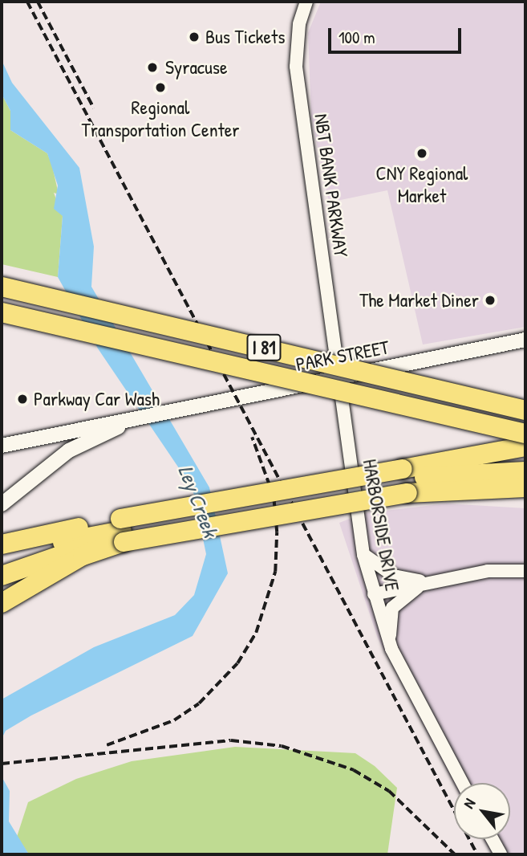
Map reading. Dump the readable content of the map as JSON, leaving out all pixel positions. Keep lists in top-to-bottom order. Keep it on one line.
{"streets":{"highway":["I 81"],"main road":["PARK STREET"],"street":["NBT BANK PARKWAY","HARBORSIDE DRIVE"]},"crossings":[["NBT BANK PARKWAY","PARK STREET"],["NBT BANK PARKWAY","HARBORSIDE DRIVE"],["PARK STREET","HARBORSIDE DRIVE"]],"water":["Ley Creek"],"places":["Bus Tickets","Syracuse","Regional Transportation Center","CNY Regional Market","The Market Diner","Parkway Car Wash"],"scale_bar":"100 m","north":"top left"}
